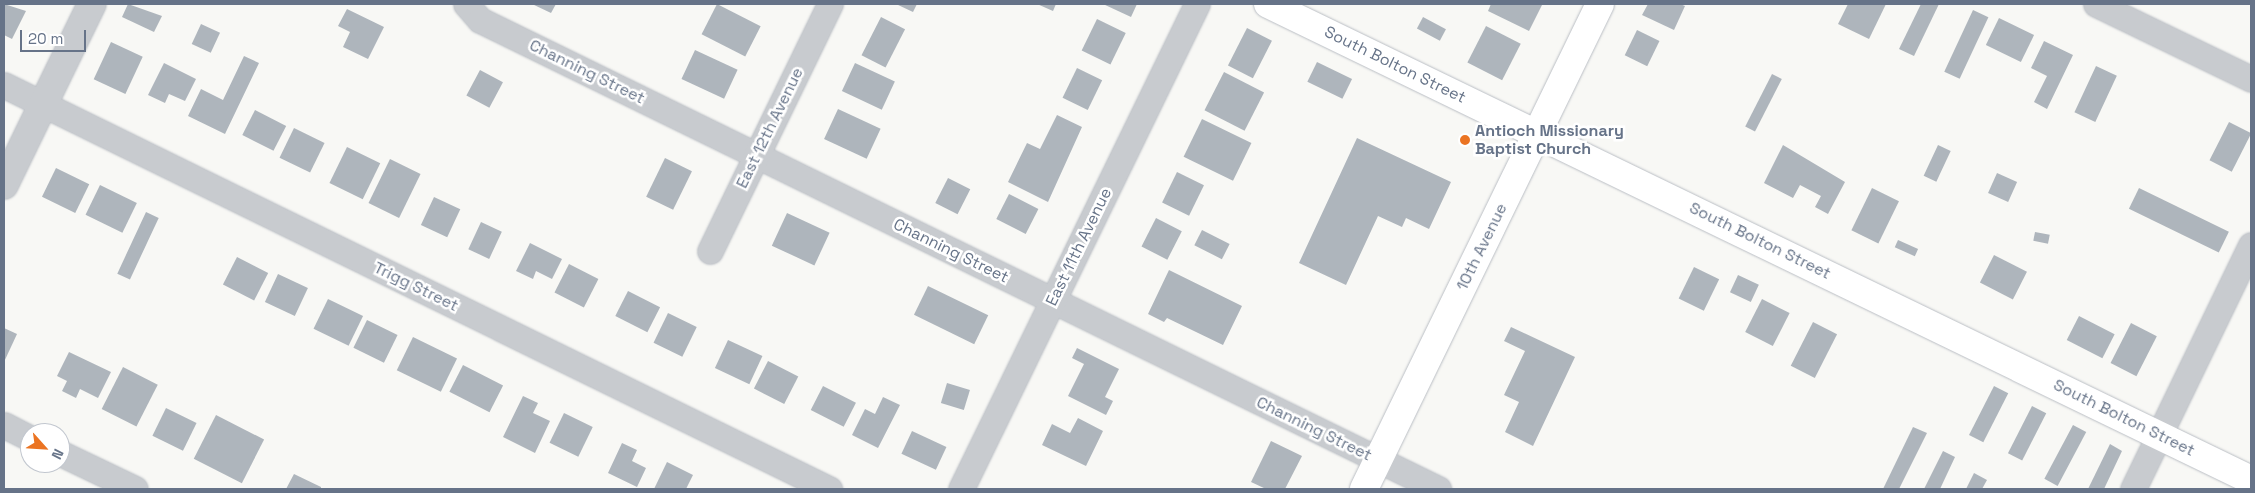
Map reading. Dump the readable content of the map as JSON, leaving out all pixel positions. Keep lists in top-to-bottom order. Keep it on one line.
{"streets":{"main road":["South Bolton Street","10th Avenue"],"street":["Channing Street","East 12th Avenue","East 11th Avenue","Trigg Street"]},"crossings":[["South Bolton Street","10th Avenue"],["Channing Street","East 12th Avenue"],["Channing Street","East 11th Avenue"],["Channing Street","10th Avenue"]],"places":["Antioch Missionary Baptist Church"],"scale_bar":"20 m","north":"bottom right"}
